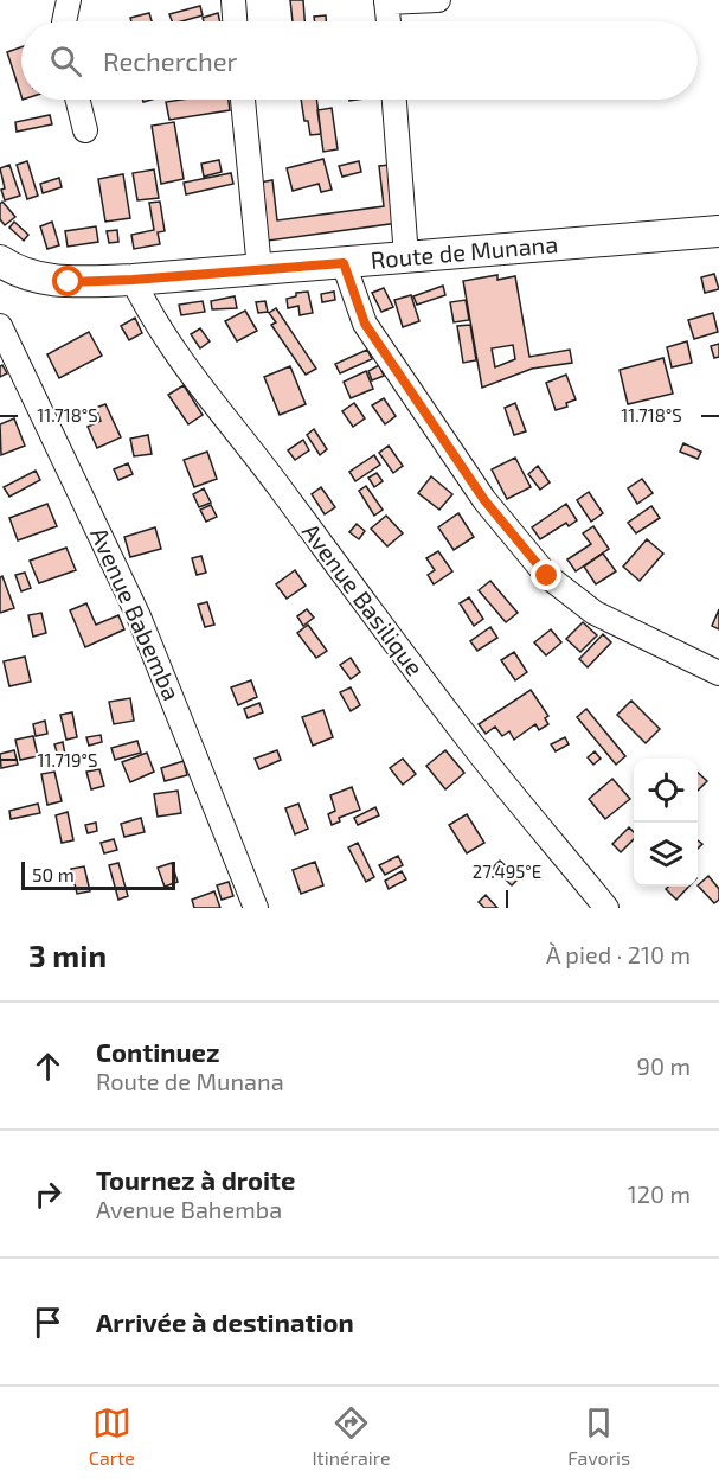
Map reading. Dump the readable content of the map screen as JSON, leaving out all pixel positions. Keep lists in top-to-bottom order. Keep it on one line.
{"streets":{"main road":["Route de Munana"],"street":["Avenue Basilique","Avenue Babemba"]},"crossings":[["Route de Munana","Avenue Basilique"]],"scale_bar":"50 m","page":{"search":"Rechercher","scale":"50 m","heading":["3 min","À pied · 210 m"],"list":[["Continuez","Route de Munana","90 m"],["Tournez à droite","Avenue Bahemba","120 m"],"Arrivée à destination"],"nav":["Carte","Itinéraire","Favoris"]},"coordinates":["11.718°S","11.719°S","27.495°E"]}
